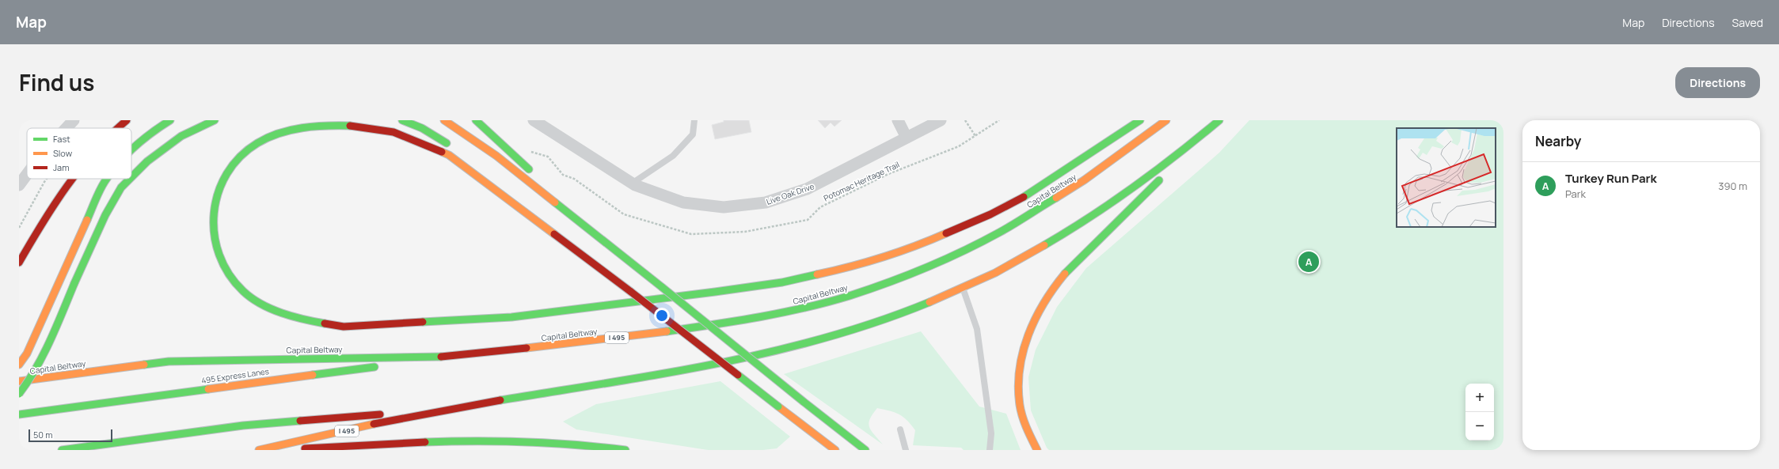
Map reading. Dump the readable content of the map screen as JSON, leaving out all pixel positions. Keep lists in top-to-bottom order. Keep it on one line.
{"streets":{"highway":["Capital Beltway","I 495","495 Express Lanes"],"street":["Live Oak Drive"],"path":["Potomac Heritage Trail"]},"crossings":[["Capital Beltway","495 Express Lanes"]],"legend":["Fast","Slow","Jam"],"scale_bar":"50 m","page":{"header":"Map","nav":["Map","Directions","Saved"],"title":"Find us","buttons":"Directions","heading":"Nearby","list":[{"mark":"A","name":"Turkey Run Park","note":"Park","value":"390 m"}],"pins":"A","map_buttons":["+","−"],"scale":"50 m"}}
